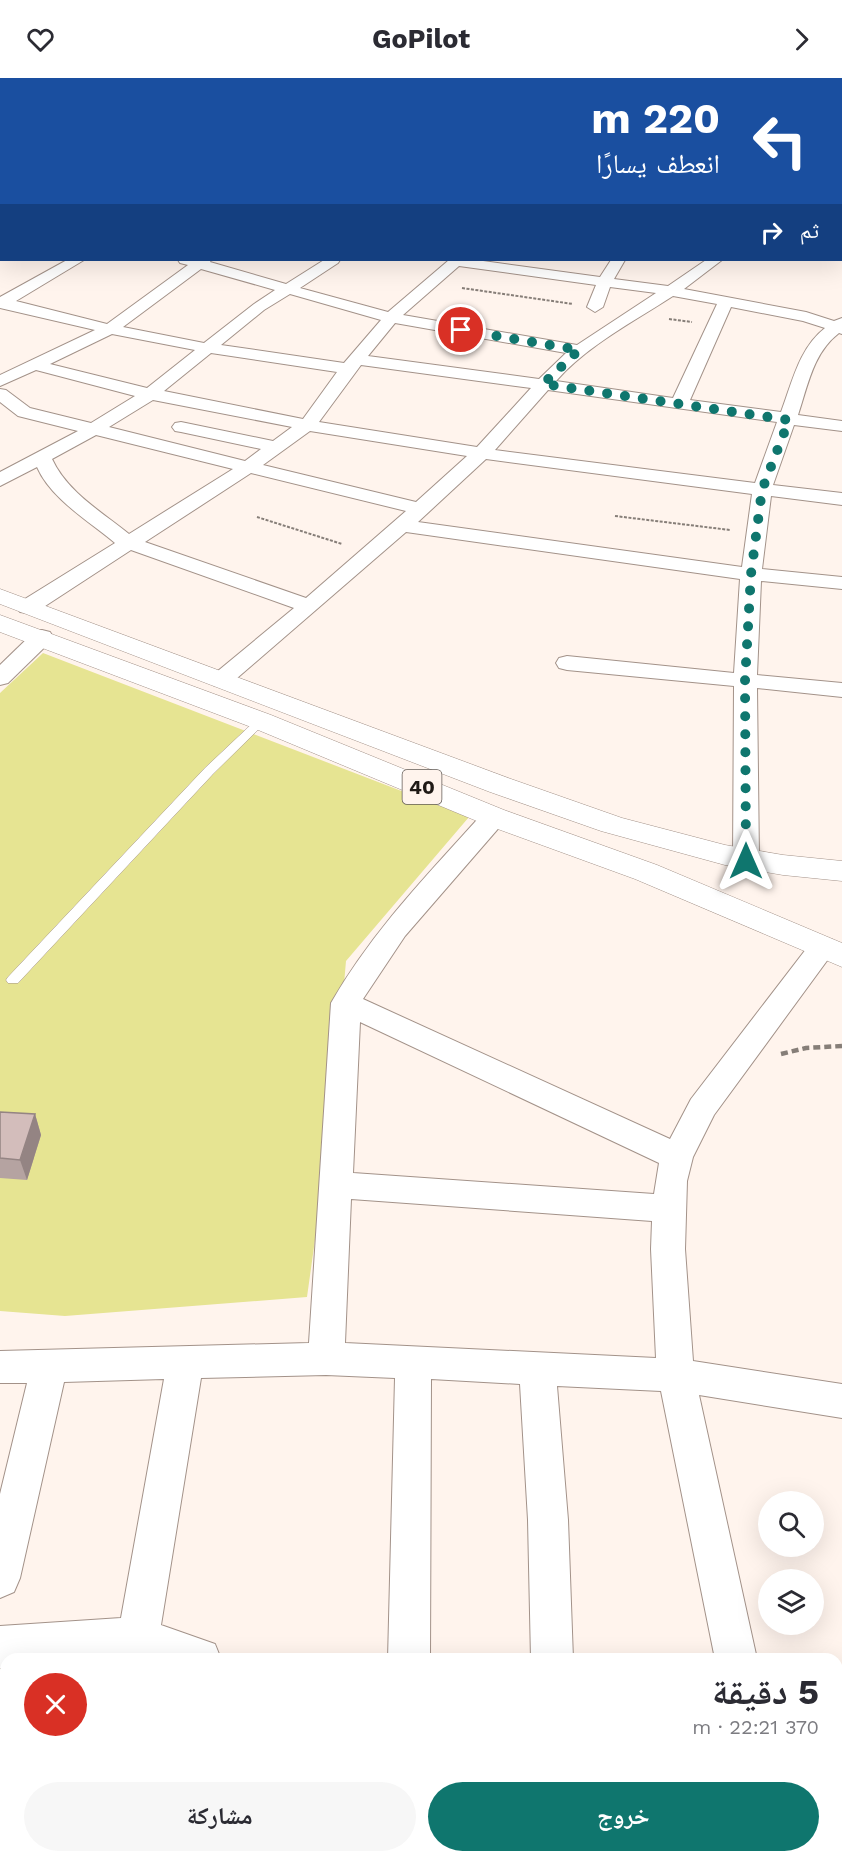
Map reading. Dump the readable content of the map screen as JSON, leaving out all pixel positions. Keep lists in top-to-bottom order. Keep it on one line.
{"streets":{"highway":["40"]},"page":{"header":"GoPilot","turn":["220 m","انعطف يسارًا"],"then":"ثم","heading":["5 دقيقة","370 m · 22:21"],"buttons":["خروج","مشاركة"]}}
